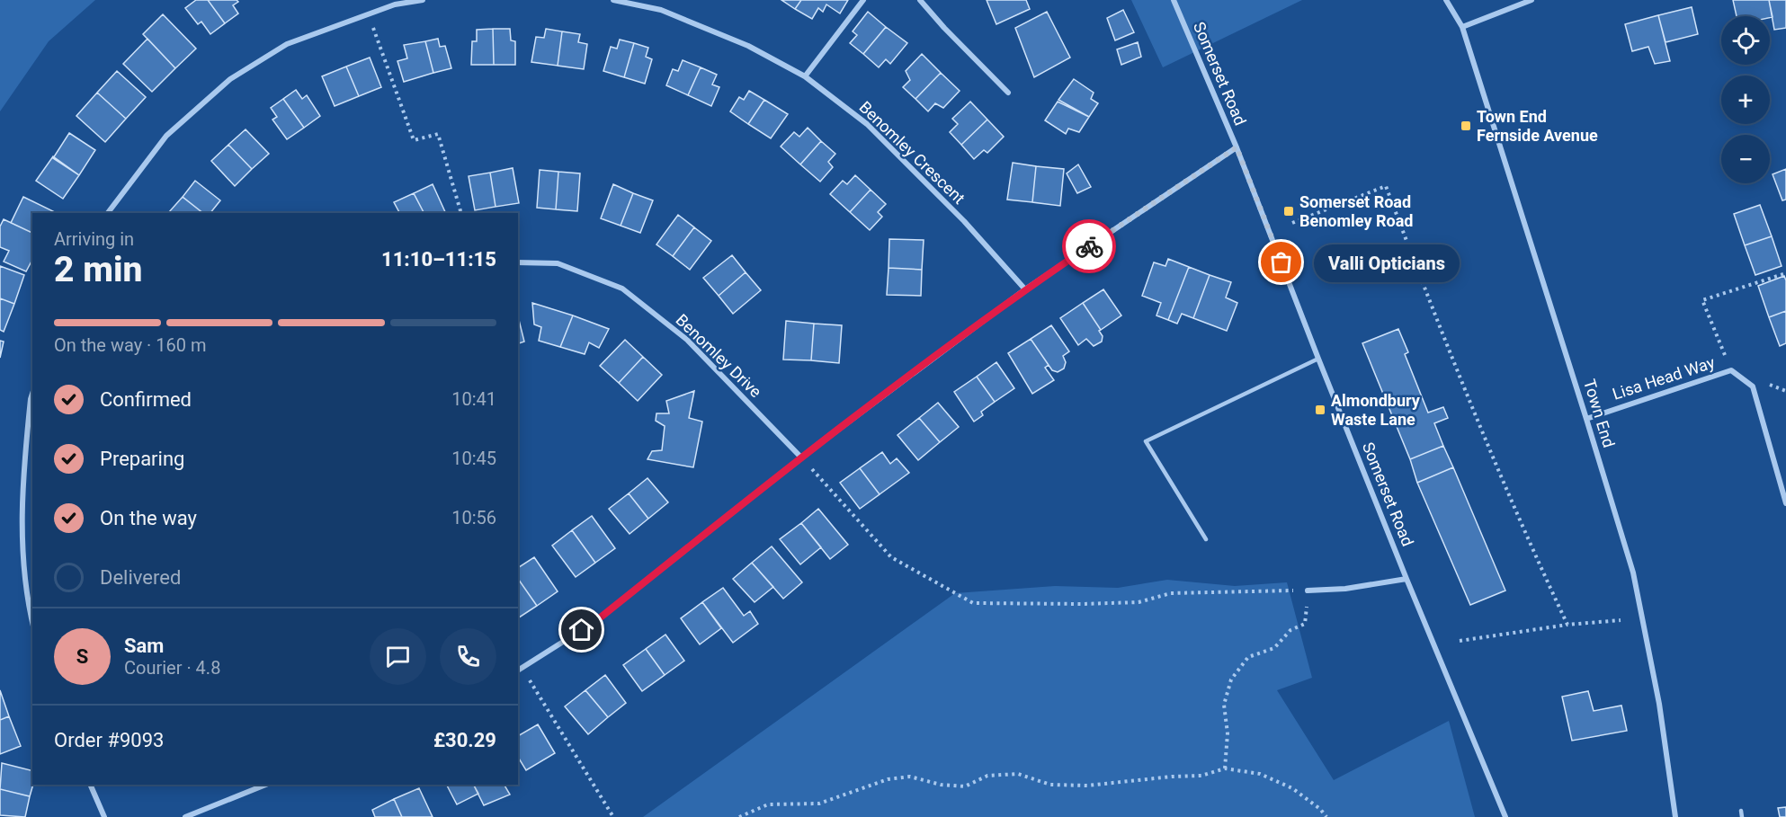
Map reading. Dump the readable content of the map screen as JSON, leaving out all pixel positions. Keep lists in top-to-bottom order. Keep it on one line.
{"streets":{"street":["Somerset Road","Benomley Crescent","Benomley Drive","Lisa Head Way","Town End"]},"crossings":[["Lisa Head Way","Town End"]],"places":{"transit":["Town End Fernside Avenue","Somerset Road Benomley Road","Almondbury Waste Lane"],"other":["Valli Opticians"]},"page":{"map_buttons":["+","−"],"heading":["2 min","Arriving in","11:10–11:15"],"panel":["Sam","Courier · 4.8","Order #9093","£30.29"],"bubble":"Valli Opticians","bar":"On the way · 160 m","list":[["Confirmed","10:41"],["Preparing","10:45"],["On the way","10:56"],"Delivered"],"round":"S"}}
